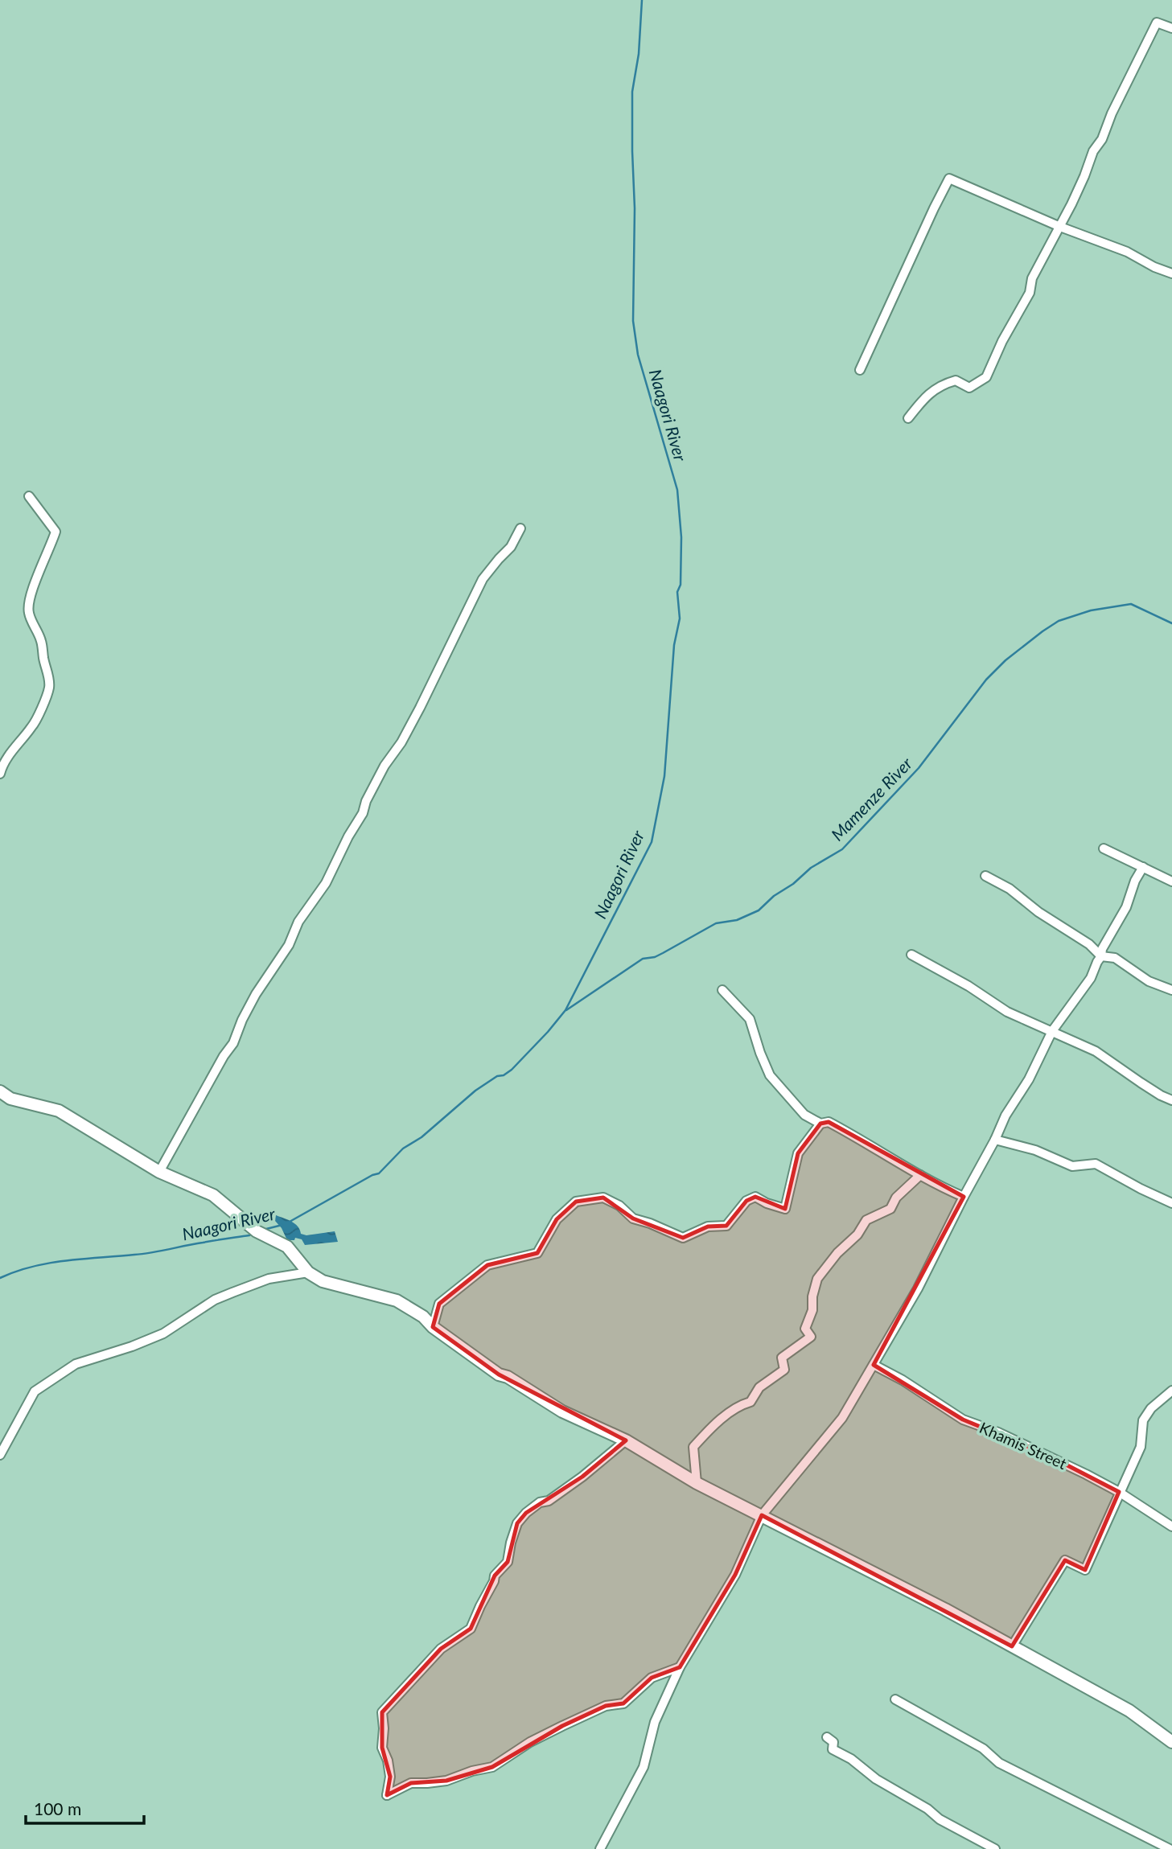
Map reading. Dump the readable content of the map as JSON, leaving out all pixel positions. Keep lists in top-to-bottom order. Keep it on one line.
{"streets":{"street":["Khamis Street"]},"water":["Naagori River","Mamenze River"],"scale_bar":"100 m"}
